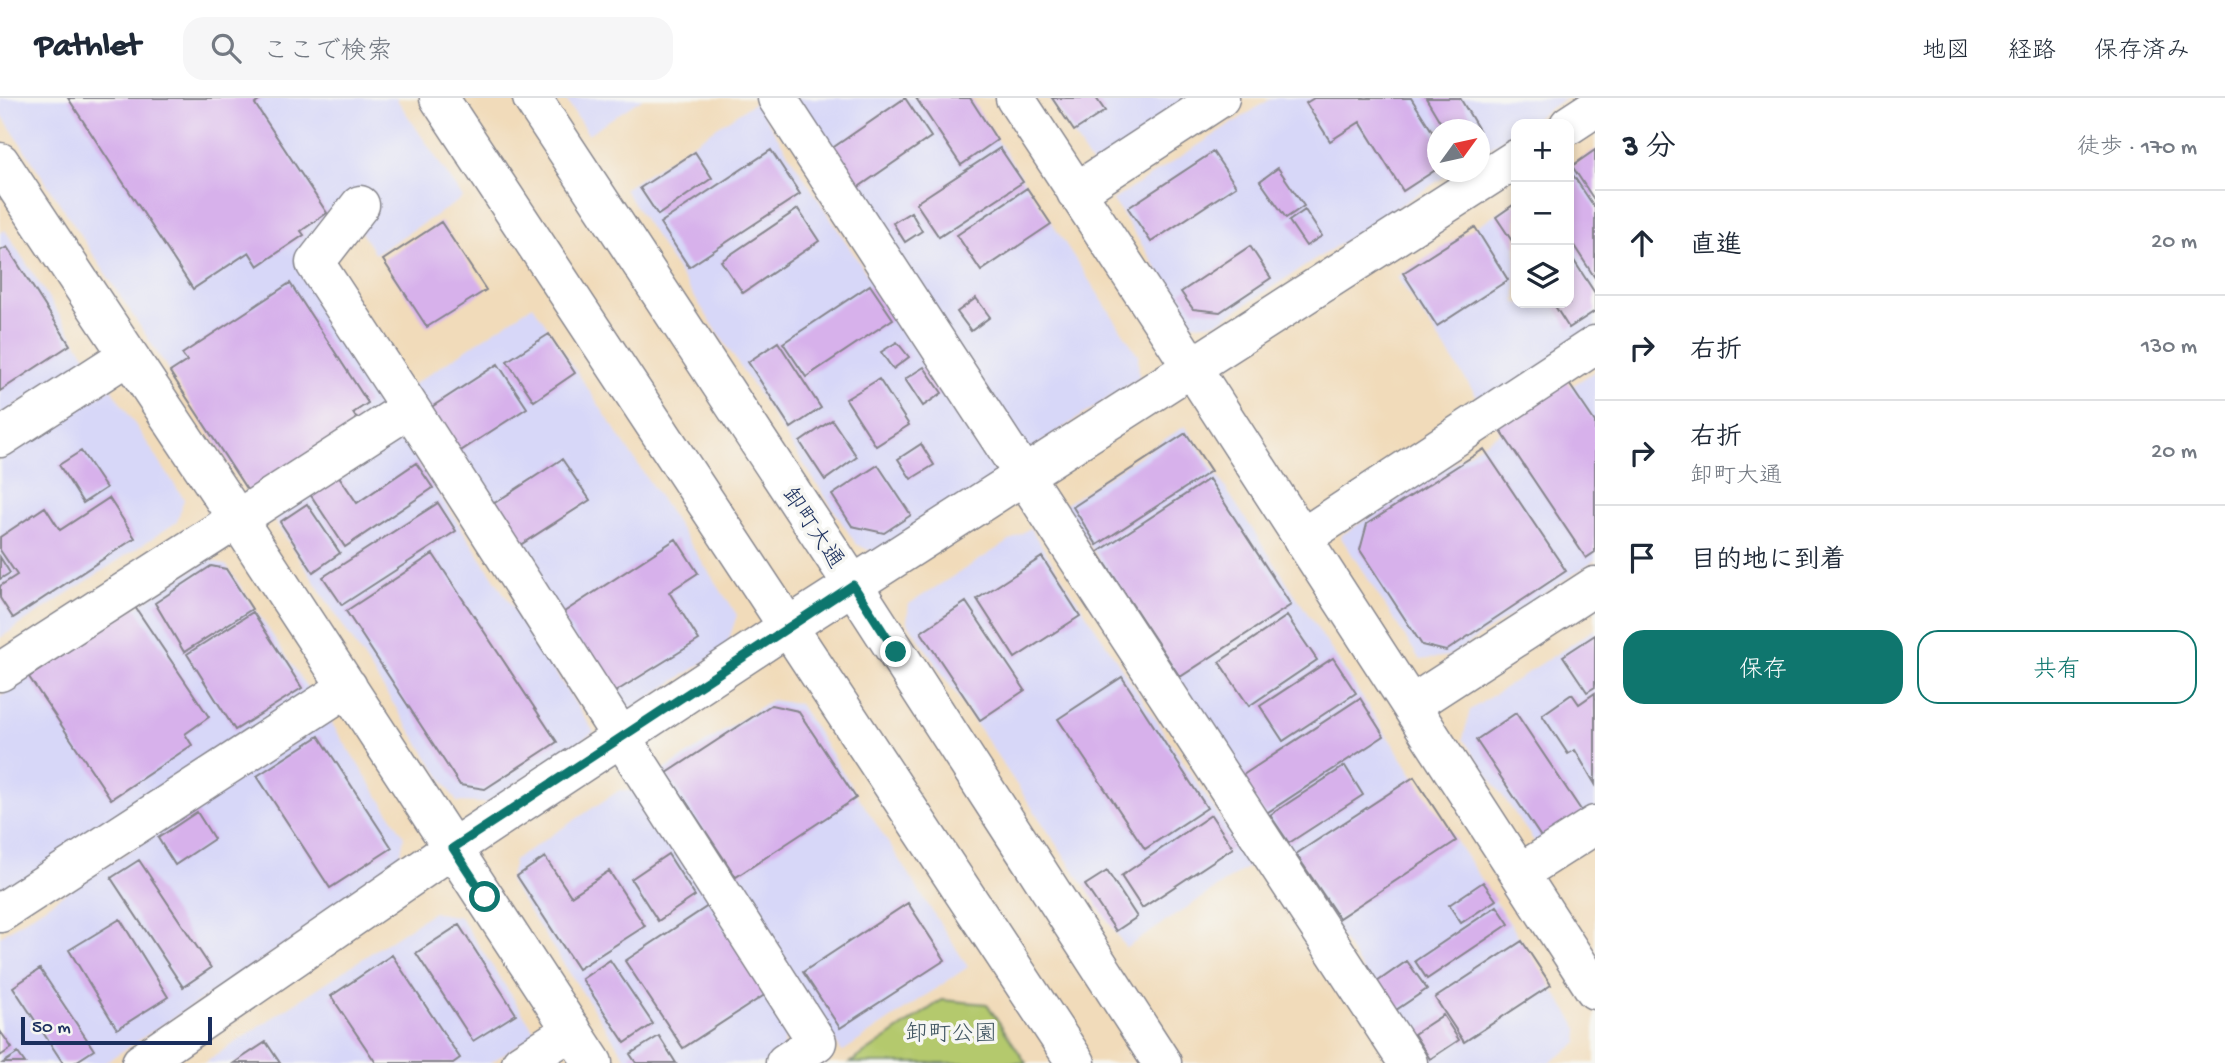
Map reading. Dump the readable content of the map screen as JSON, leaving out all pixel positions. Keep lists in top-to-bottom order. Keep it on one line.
{"streets":{"street":["卸町大通"]},"parks":["卸町公園"],"scale_bar":"50 m","north":"top right","page":{"header":"Pathlet","search":"ここで検索","nav":["地図","経路","保存済み"],"heading":["3 分","徒歩 · 170 m"],"map_buttons":["+","−"],"list":[["直進","20 m"],["右折","130 m"],["右折","卸町大通","20 m"],"目的地に到着"],"buttons":["保存","共有"],"scale":"50 m"}}
